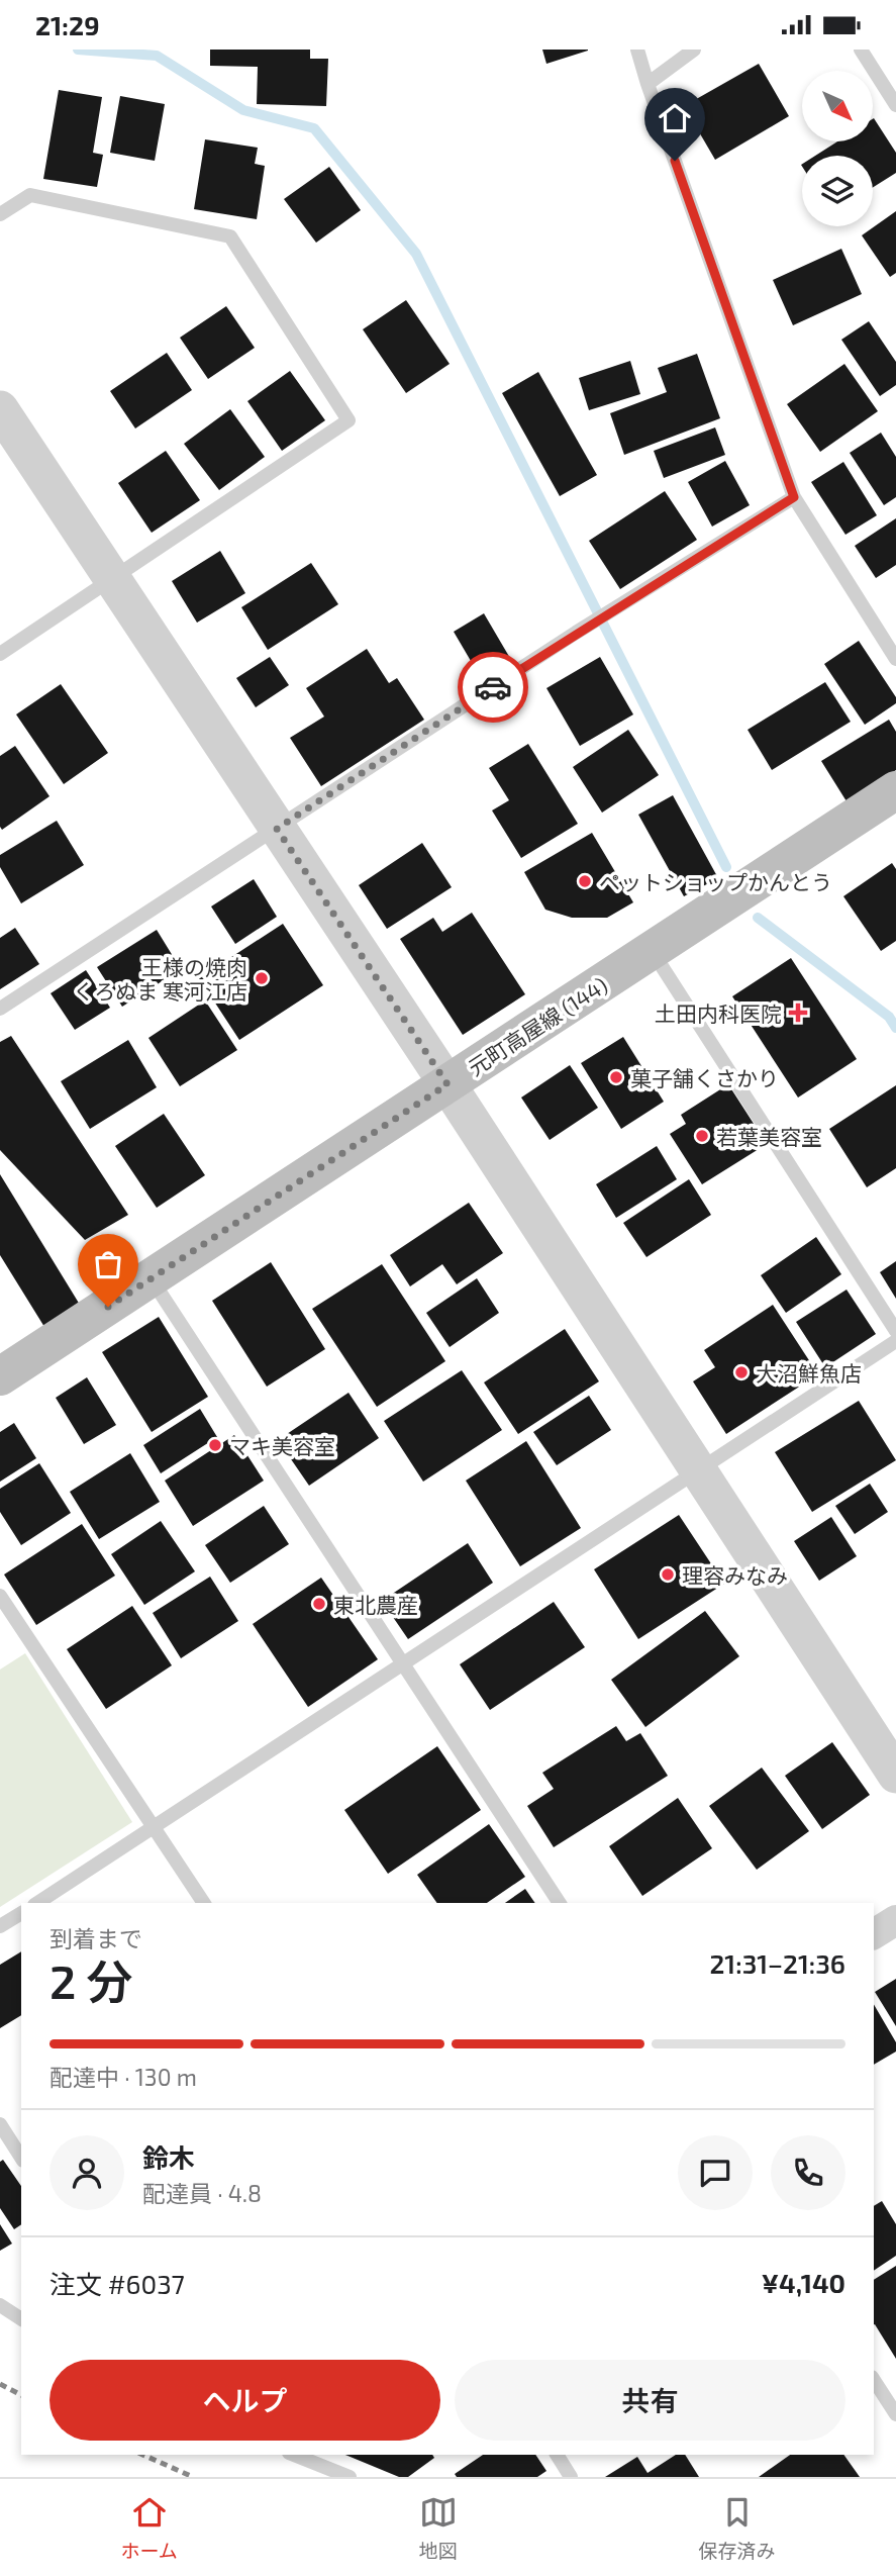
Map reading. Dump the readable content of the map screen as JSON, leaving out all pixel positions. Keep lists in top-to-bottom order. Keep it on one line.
{"streets":{"main road":["元町高屋線 (144)"]},"places":{"other":["ペットショップかんとう","王様の焼肉 くろぬま 寒河江店","菓子舗くさかり","若葉美容室","大沼鮮魚店","マキ美容室","理容みなみ","東北農産"],"health":["土田内科医院"]},"north":"bottom right","page":{"status":"21:29","heading":["2 分","到着まで","21:31–21:36"],"panel":["鈴木","配達員 · 4.8","注文 #6037","¥4,140"],"bar":"配達中 · 130 m","buttons":["ヘルプ","共有"],"tabs":["ホーム","地図","保存済み"]}}
